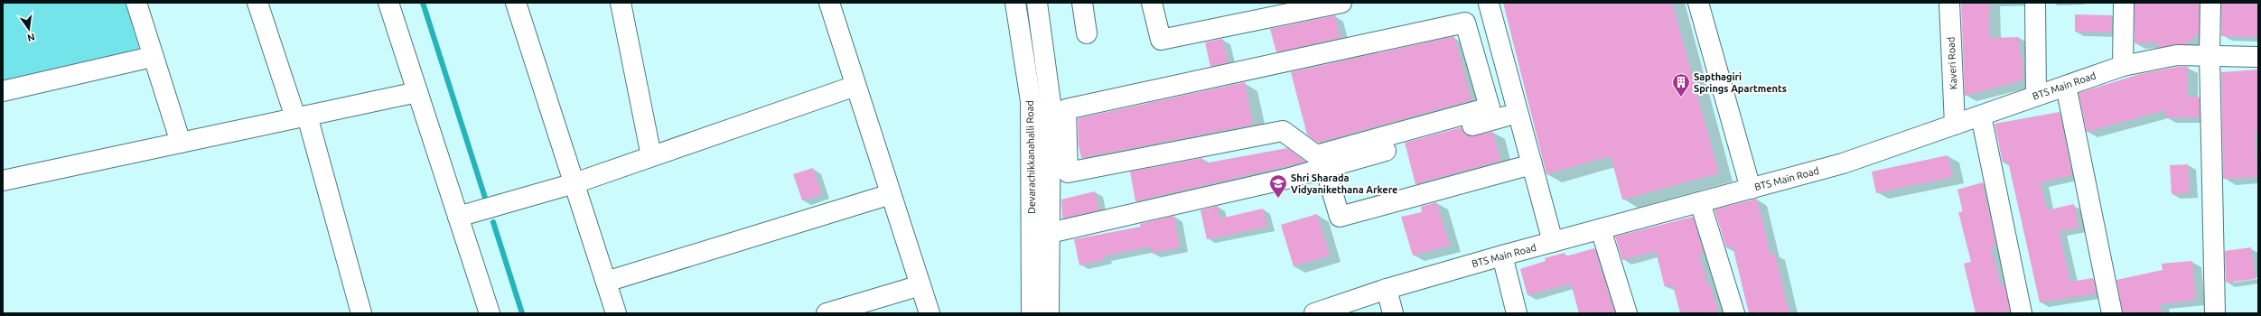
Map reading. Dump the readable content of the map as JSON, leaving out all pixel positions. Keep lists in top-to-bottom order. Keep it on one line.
{"streets":{"street":["Kaveri Road","BTS Main Road","Devarachikkanahalli Road"]},"crossings":[["Kaveri Road","BTS Main Road"]],"places":{"building":["Sapthagiri Springs Apartments"],"school or university":["Shri Sharada Vidyanikethana Arkere"]},"north":"bottom"}
